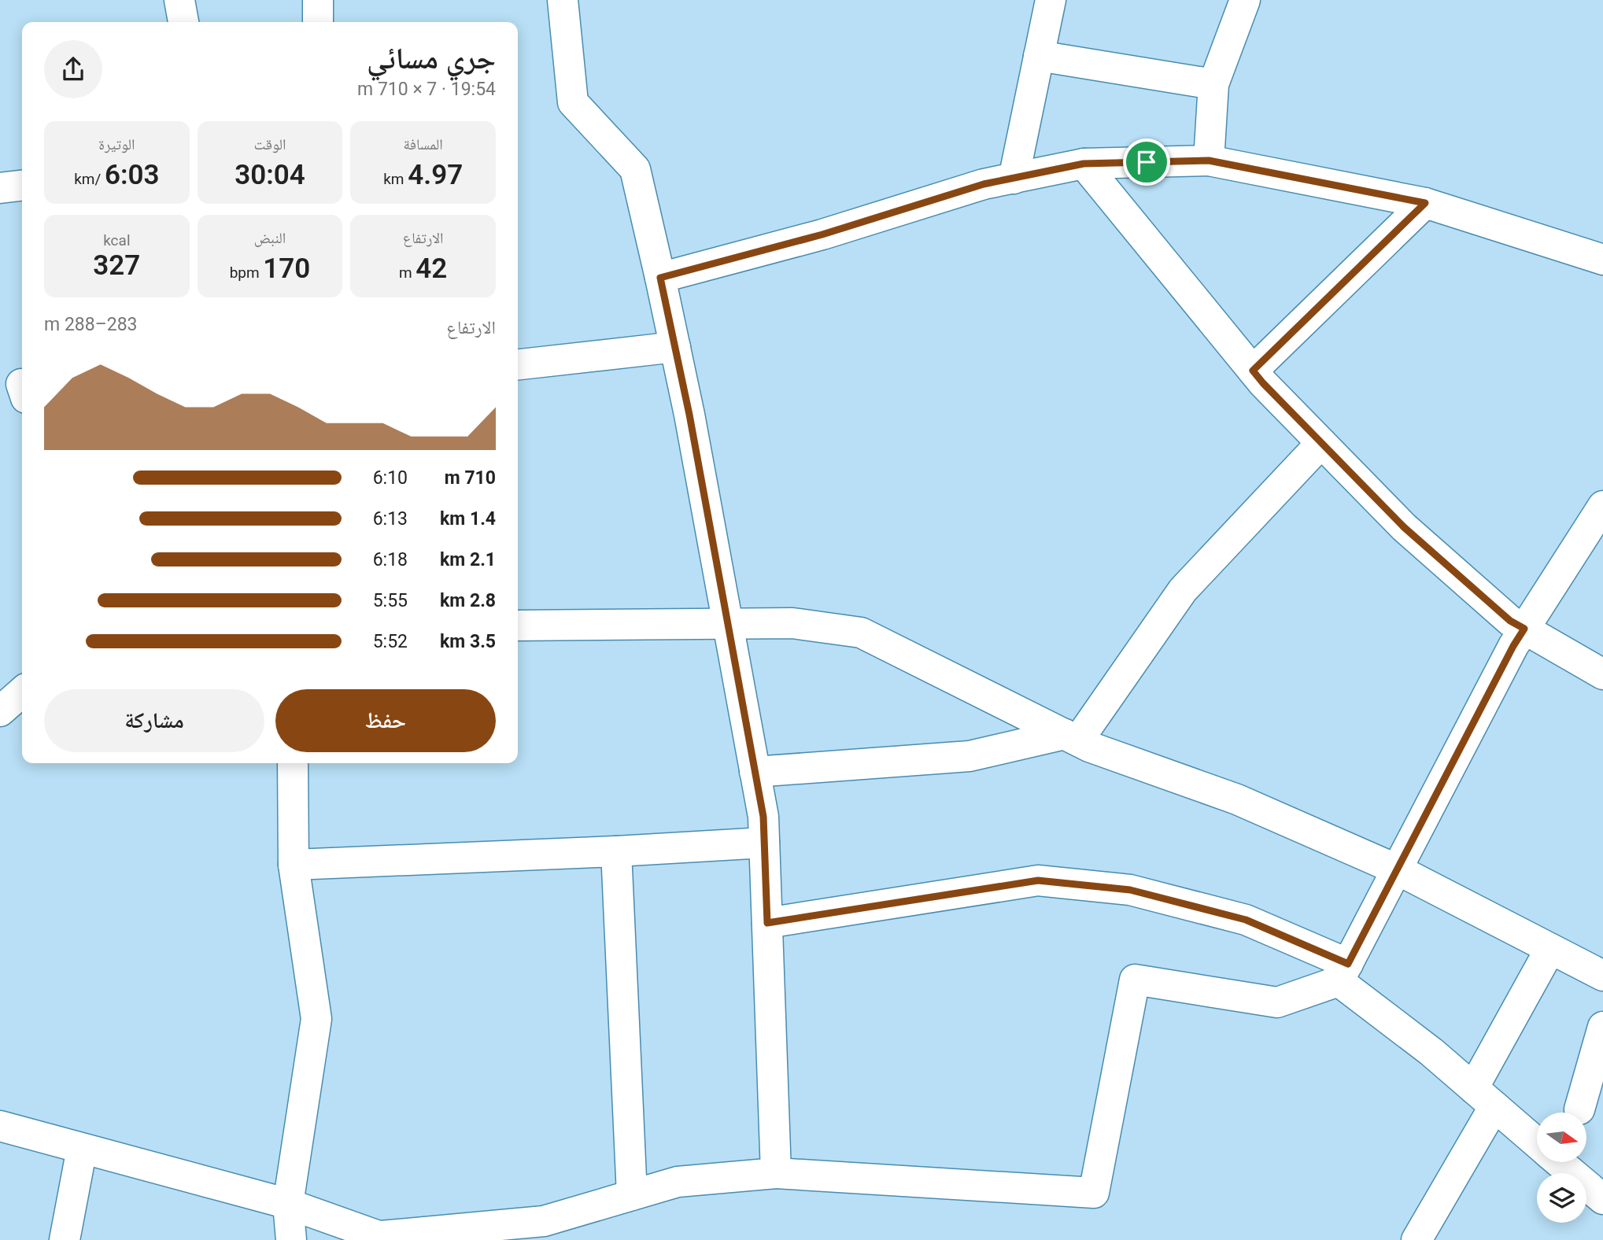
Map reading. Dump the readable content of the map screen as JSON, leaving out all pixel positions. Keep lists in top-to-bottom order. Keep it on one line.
{"north":"right","page":{"heading":["جري مسائي","19:54 · 7 × 710 m"],"stats":[["المسافة","4.97 km"],["الوقت","30:04"],["الوتيرة","6:03 /km"],["الارتفاع","42 m"],["النبض","170 bpm"],["kcal","327"]],"chart":["الارتفاع","283–288 m"],"list":[{"name":"710 m","note":"6:10"},{"name":"1.4 km","note":"6:13"},{"name":"2.1 km","note":"6:18"},{"name":"2.8 km","note":"5:55"},{"name":"3.5 km","note":"5:52"}],"buttons":["حفظ","مشاركة"]}}
